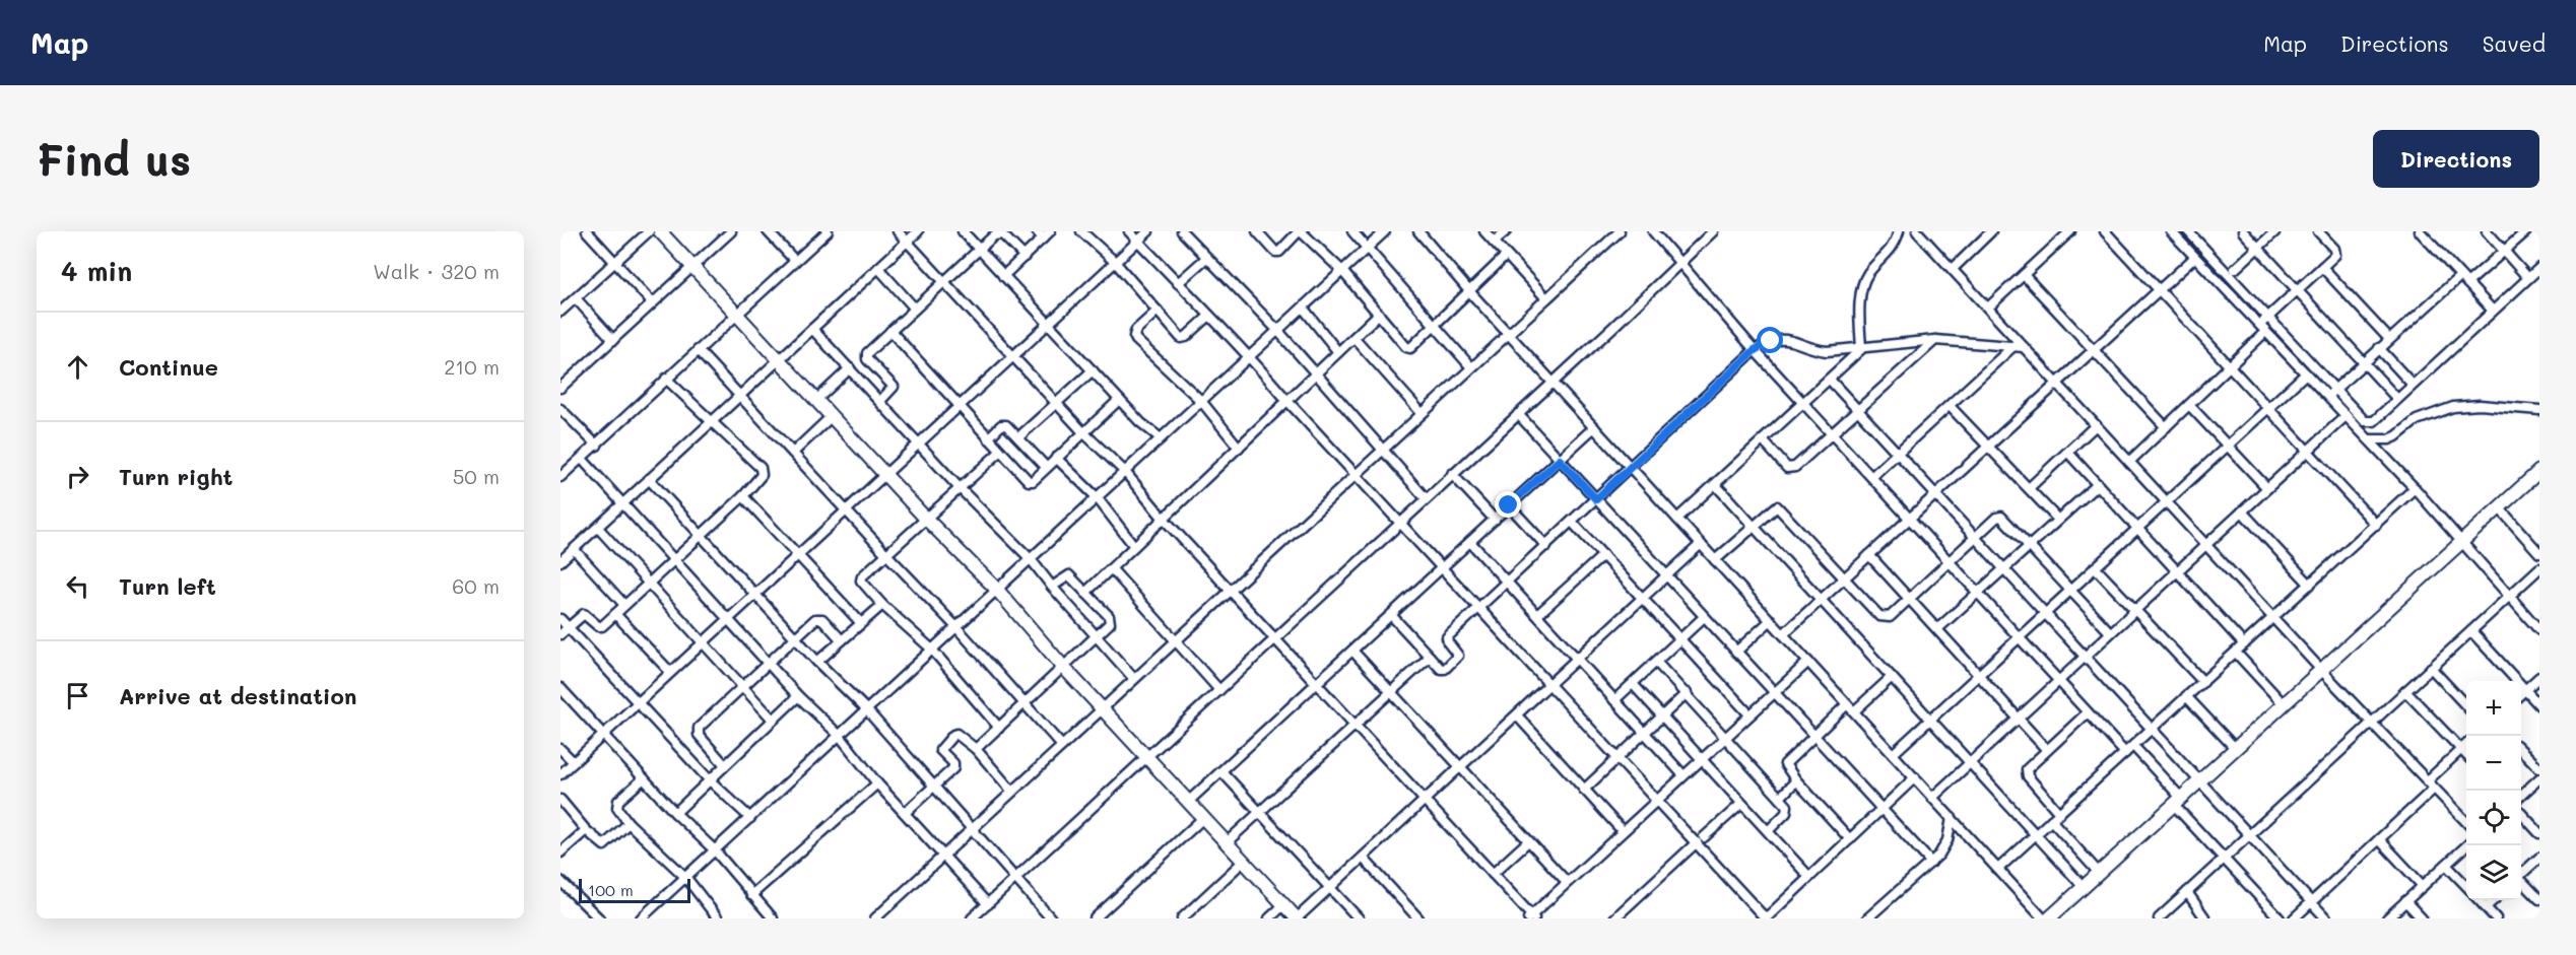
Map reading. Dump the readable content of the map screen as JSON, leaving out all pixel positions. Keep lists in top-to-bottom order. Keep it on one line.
{"scale_bar":"100 m","page":{"header":"Map","nav":["Map","Directions","Saved"],"buttons":"Directions","title":"Find us","heading":["4 min","Walk · 320 m"],"list":[["Continue","210 m"],["Turn right","50 m"],["Turn left","60 m"],"Arrive at destination"],"map_buttons":["+","−"],"scale":"100 m"}}
